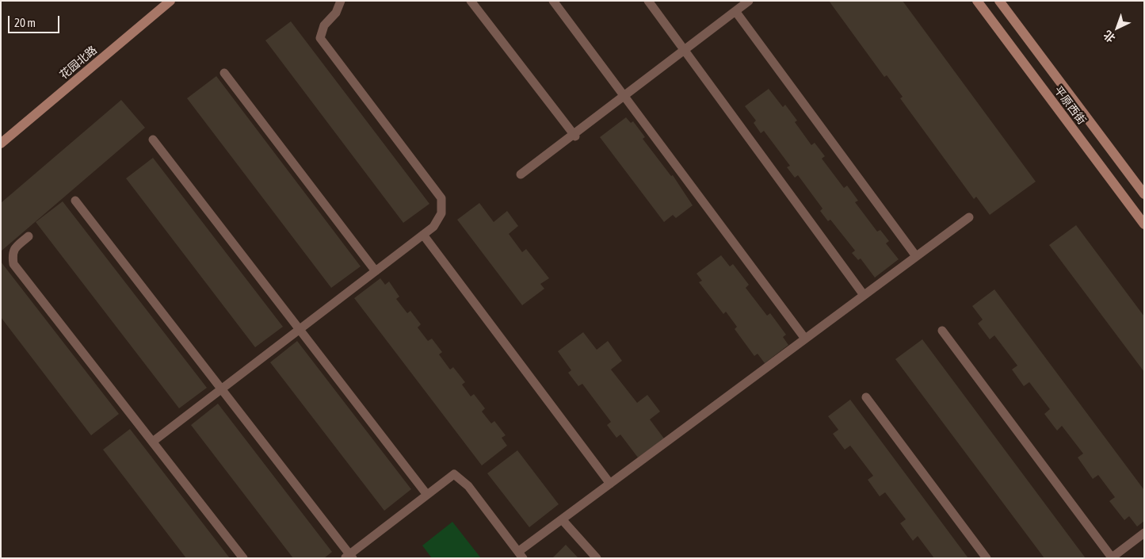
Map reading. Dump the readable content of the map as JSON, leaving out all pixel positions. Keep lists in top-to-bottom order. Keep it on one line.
{"streets":{"main road":["花园北路","平原西街"]},"scale_bar":"20 m","north":"bottom left"}
